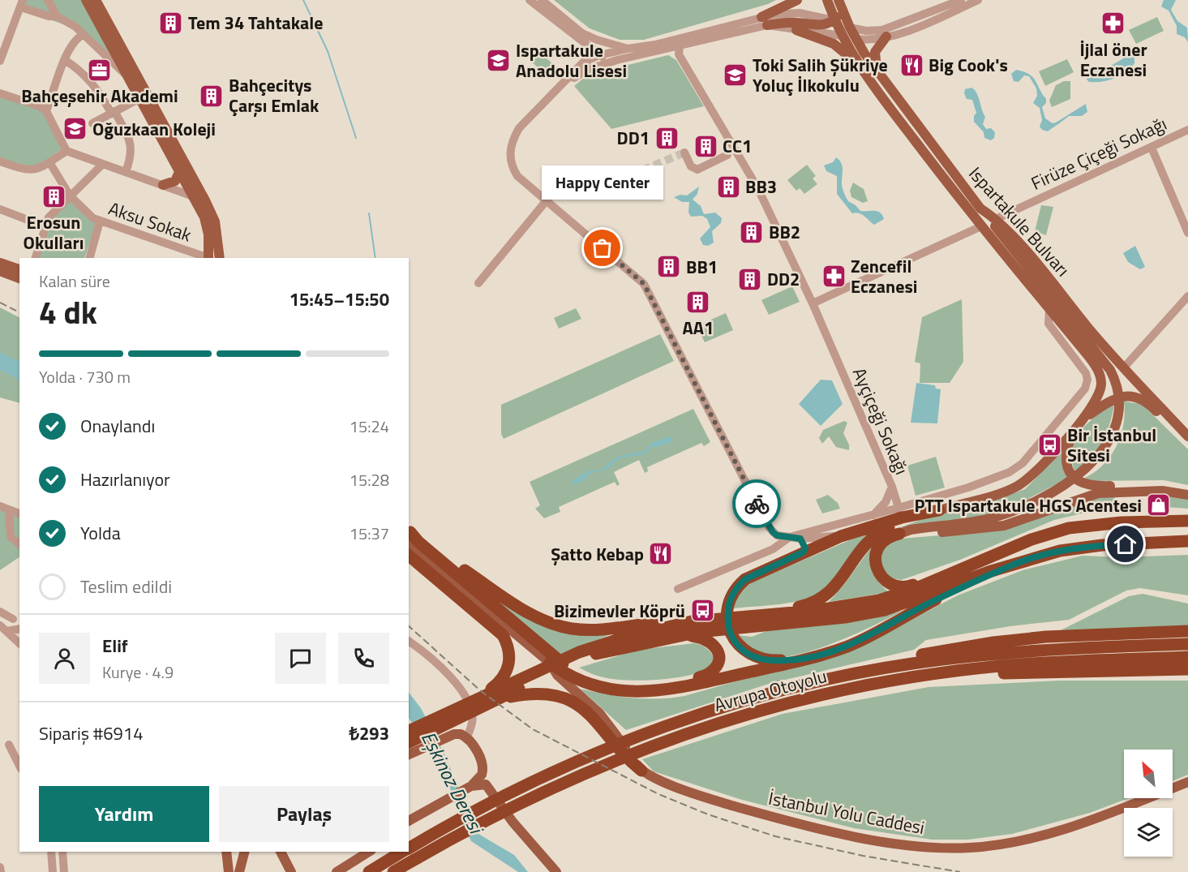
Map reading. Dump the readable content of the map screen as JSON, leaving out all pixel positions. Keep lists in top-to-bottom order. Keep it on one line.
{"streets":{"highway":["Avrupa Otoyolu"],"main road":["Ispartakule Bulvarı","İstanbul Yolu Caddesi"],"street":["Firüze Çiçeği Sokağı","Aksu Sokak","Ayçiçeği Sokağı"]},"crossings":[["Firüze Çiçeği Sokağı","Ispartakule Bulvarı"]],"water":["Eşkinoz Deresi"],"places":{"building":["Tem 34 Tahtakale","Bahçecitys Çarşı Emlak","DD1","CC1","BB3","Erosun Okulları","BB2","BB1","DD2","AA1"],"pharmacy":["İjlal öner Eczanesi","Zencefil Eczanesi"],"school or university":["Ispartakule Anadolu Lisesi","Toki Salih Şükriye Yoluç İlkokulu","Oğuzkaan Koleji"],"restaurant":["Big Cook's","Şatto Kebap"],"office":["Bahçeşehir Akademi"],"other":["Happy Center"],"bus stop":["Bir İstanbul Sitesi","Bizimevler Köprü"],"shop":["PTT Ispartakule HGS Acentesi"]},"north":"top left","page":{"bubble":"Happy Center","heading":["4 dk","Kalan süre","15:45–15:50"],"panel":["Elif","Kurye · 4.9","Sipariş #6914","₺293"],"bar":"Yolda · 730 m","list":[["Onaylandı","15:24"],["Hazırlanıyor","15:28"],["Yolda","15:37"],"Teslim edildi"],"buttons":["Yardım","Paylaş"]}}
